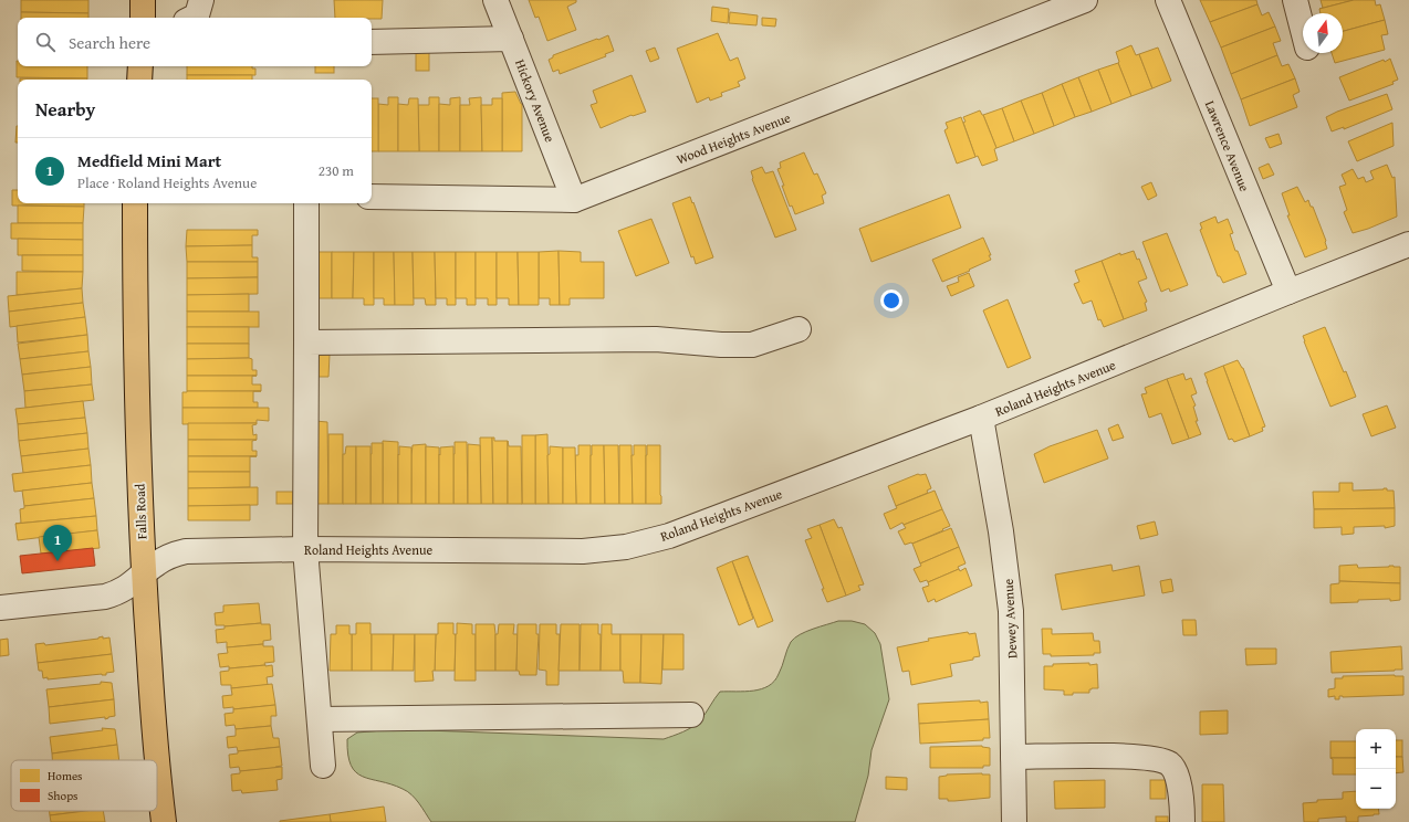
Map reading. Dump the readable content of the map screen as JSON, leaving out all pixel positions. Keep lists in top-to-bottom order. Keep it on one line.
{"streets":{"main road":["Falls Road"],"street":["Hickory Avenue","Wood Heights Avenue","Lawrence Avenue","Roland Heights Avenue","Dewey Avenue"]},"crossings":[["Hickory Avenue","Wood Heights Avenue"],["Lawrence Avenue","Roland Heights Avenue"],["Roland Heights Avenue","Falls Road"],["Roland Heights Avenue","Dewey Avenue"]],"legend":["Homes","Shops"],"north":"top","page":{"search":"Search here","heading":"Nearby","list":[{"mark":"1","name":"Medfield Mini Mart","note":"Place · Roland Heights Avenue","value":"230 m"}],"pins":"1","map_buttons":["+","−"]}}
